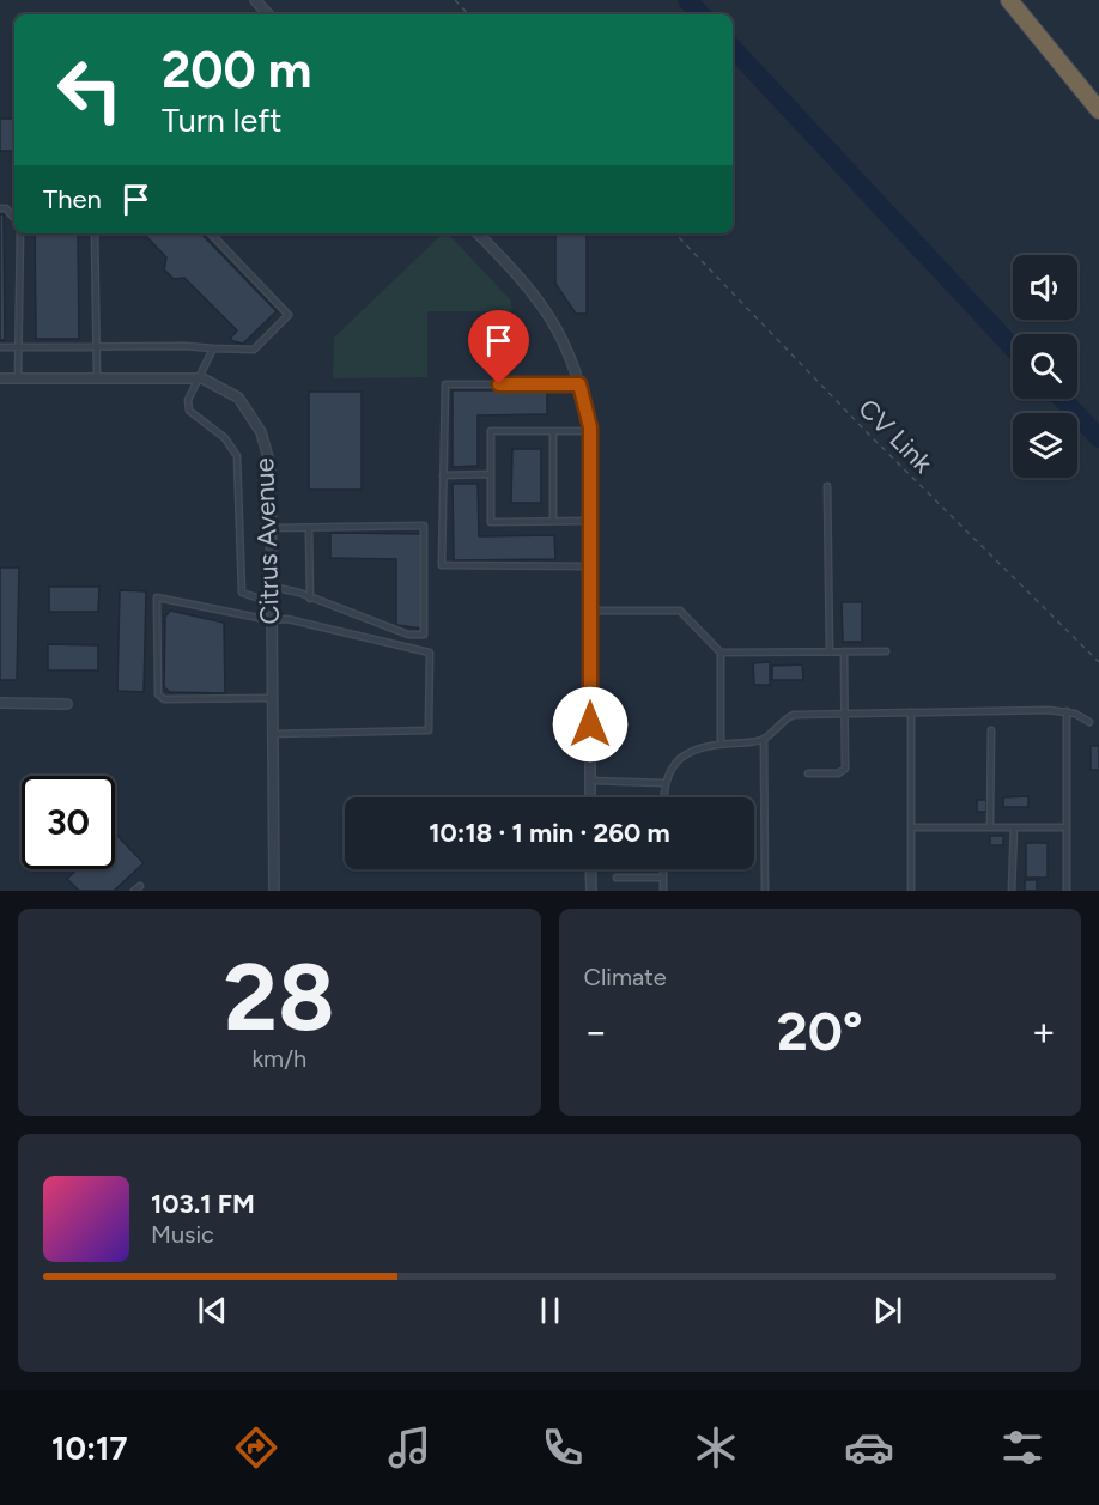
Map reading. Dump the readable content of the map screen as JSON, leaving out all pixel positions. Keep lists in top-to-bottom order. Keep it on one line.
{"streets":{"street":["Citrus Avenue"],"path":["CV Link"]},"page":{"turn":["200 m","Turn left"],"then":"Then","limit":"30","trip":"10:18 · 1 min · 260 m","tile":[["28","km/h"],"Climate"],"heat":["−","20°","+"],"song":["103.1 FM","Music"],"tabs":"10:17"}}
